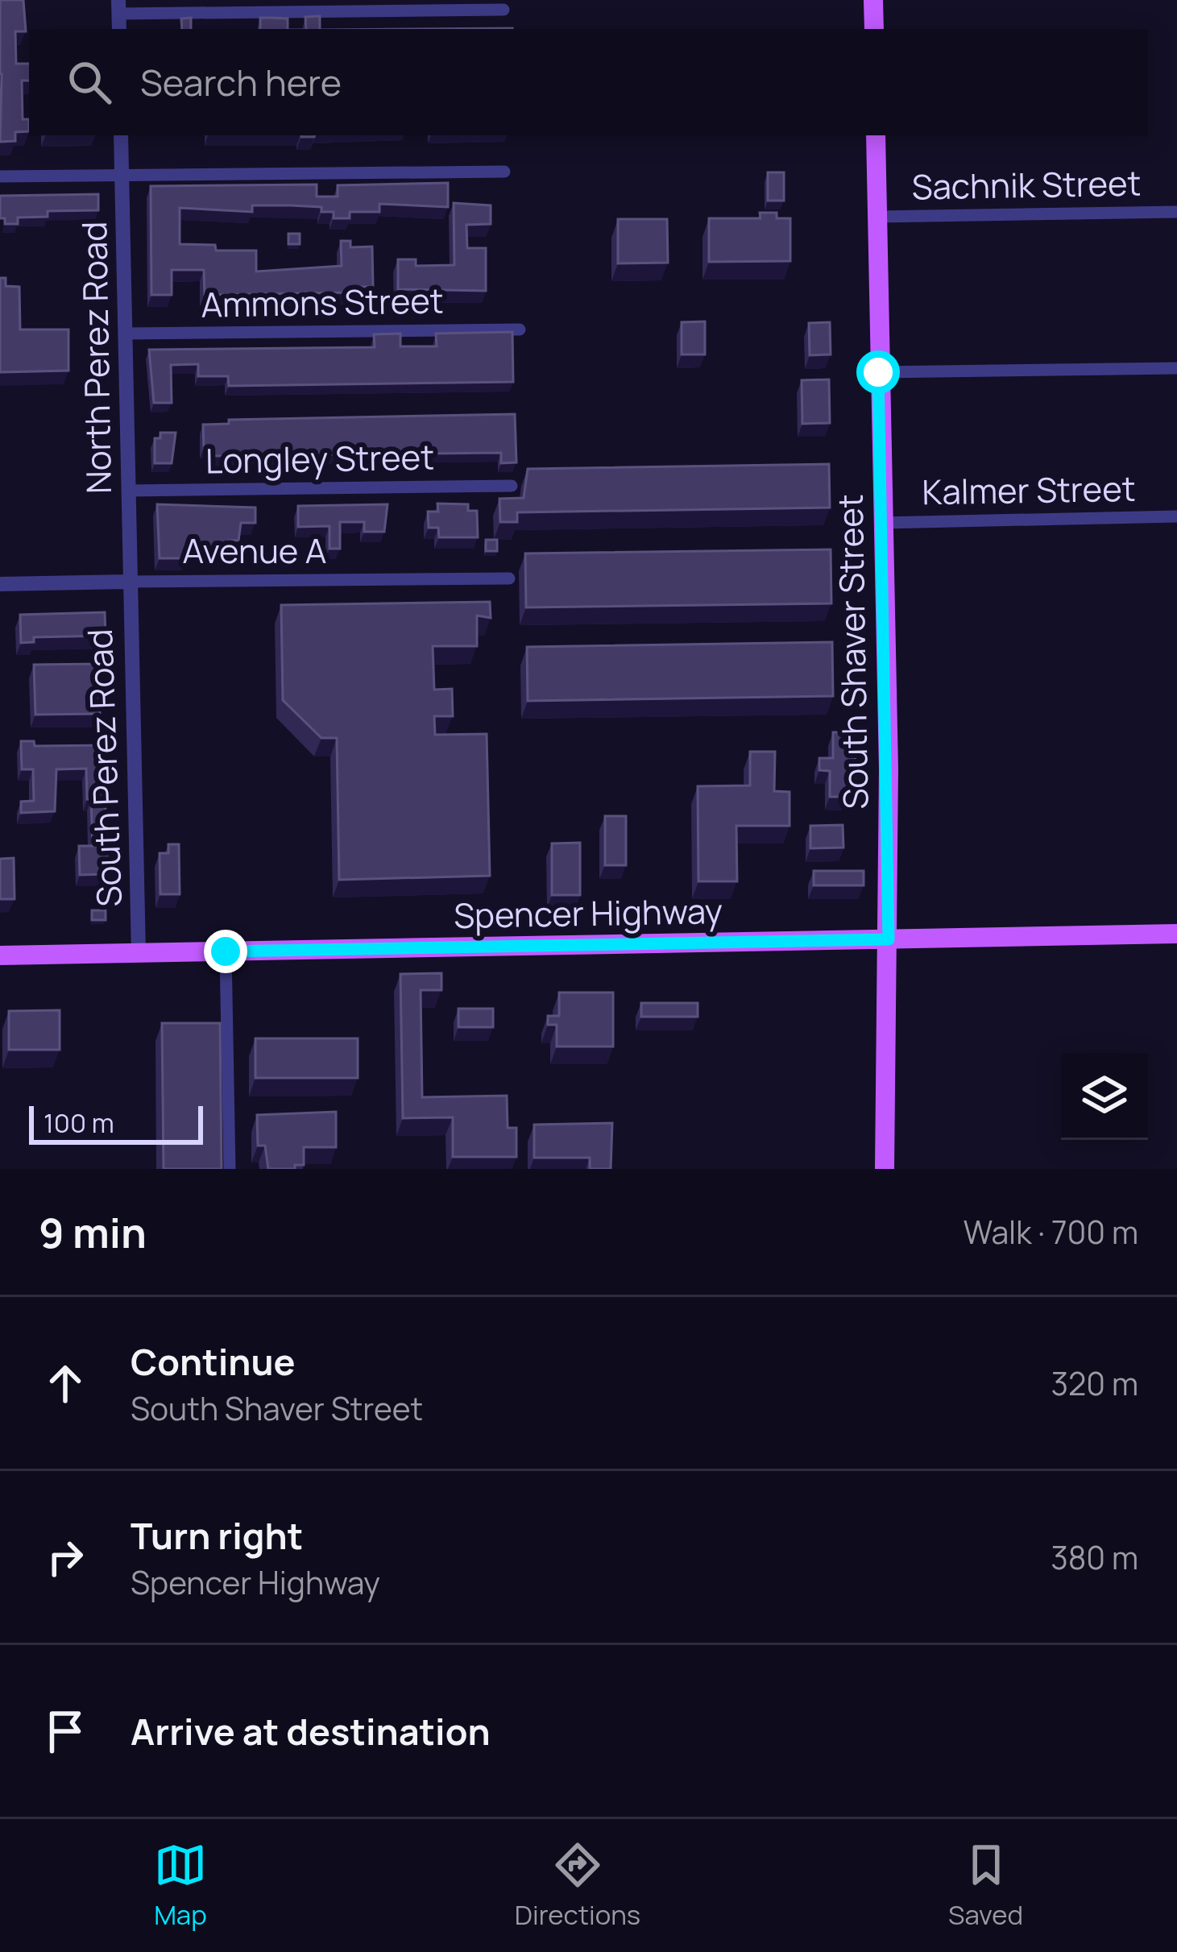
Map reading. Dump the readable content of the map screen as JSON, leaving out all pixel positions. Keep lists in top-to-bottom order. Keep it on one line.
{"streets":{"main road":["South Shaver Street","Spencer Highway"],"street":["Sachnik Street","Ammons Street","North Perez Road","Longley Street","Kalmer Street","Avenue A","South Perez Road"]},"crossings":[["Sachnik Street","South Shaver Street"],["Ammons Street","North Perez Road"],["North Perez Road","Longley Street"],["North Perez Road","Avenue A"],["North Perez Road","South Perez Road"],["Kalmer Street","South Shaver Street"],["Avenue A","South Perez Road"],["South Shaver Street","Spencer Highway"],["South Perez Road","Spencer Highway"]],"scale_bar":"100 m","page":{"search":"Search here","scale":"100 m","heading":["9 min","Walk · 700 m"],"list":[["Continue","South Shaver Street","320 m"],["Turn right","Spencer Highway","380 m"],"Arrive at destination"],"nav":["Map","Directions","Saved"]}}
